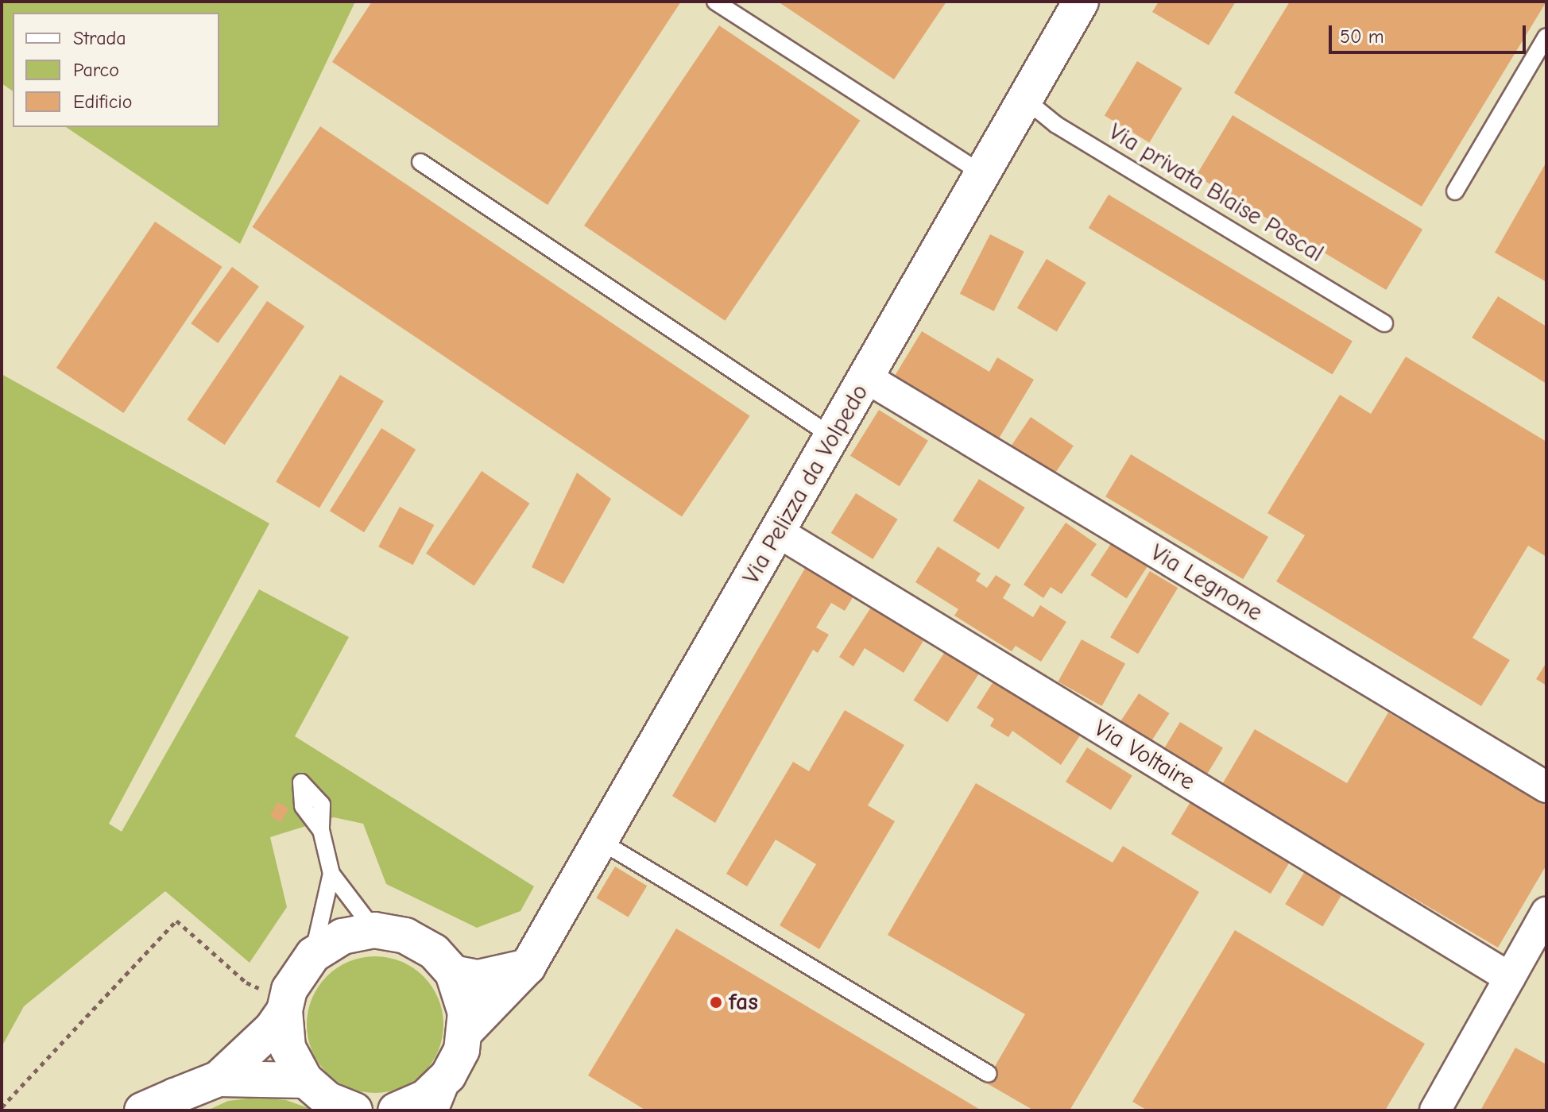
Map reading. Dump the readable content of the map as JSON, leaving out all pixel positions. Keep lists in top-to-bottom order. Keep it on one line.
{"streets":{"main road":["Via Pelizza da Volpedo"],"street":["Via Legnone","Via Voltaire"],"lane":["Via privata Blaise Pascal"]},"crossings":[["Via privata Blaise Pascal","Via Pelizza da Volpedo"],["Via Pelizza da Volpedo","Via Legnone"],["Via Pelizza da Volpedo","Via Voltaire"]],"places":["fas"],"legend":["Strada","Parco","Edificio"],"scale_bar":"50 m"}
